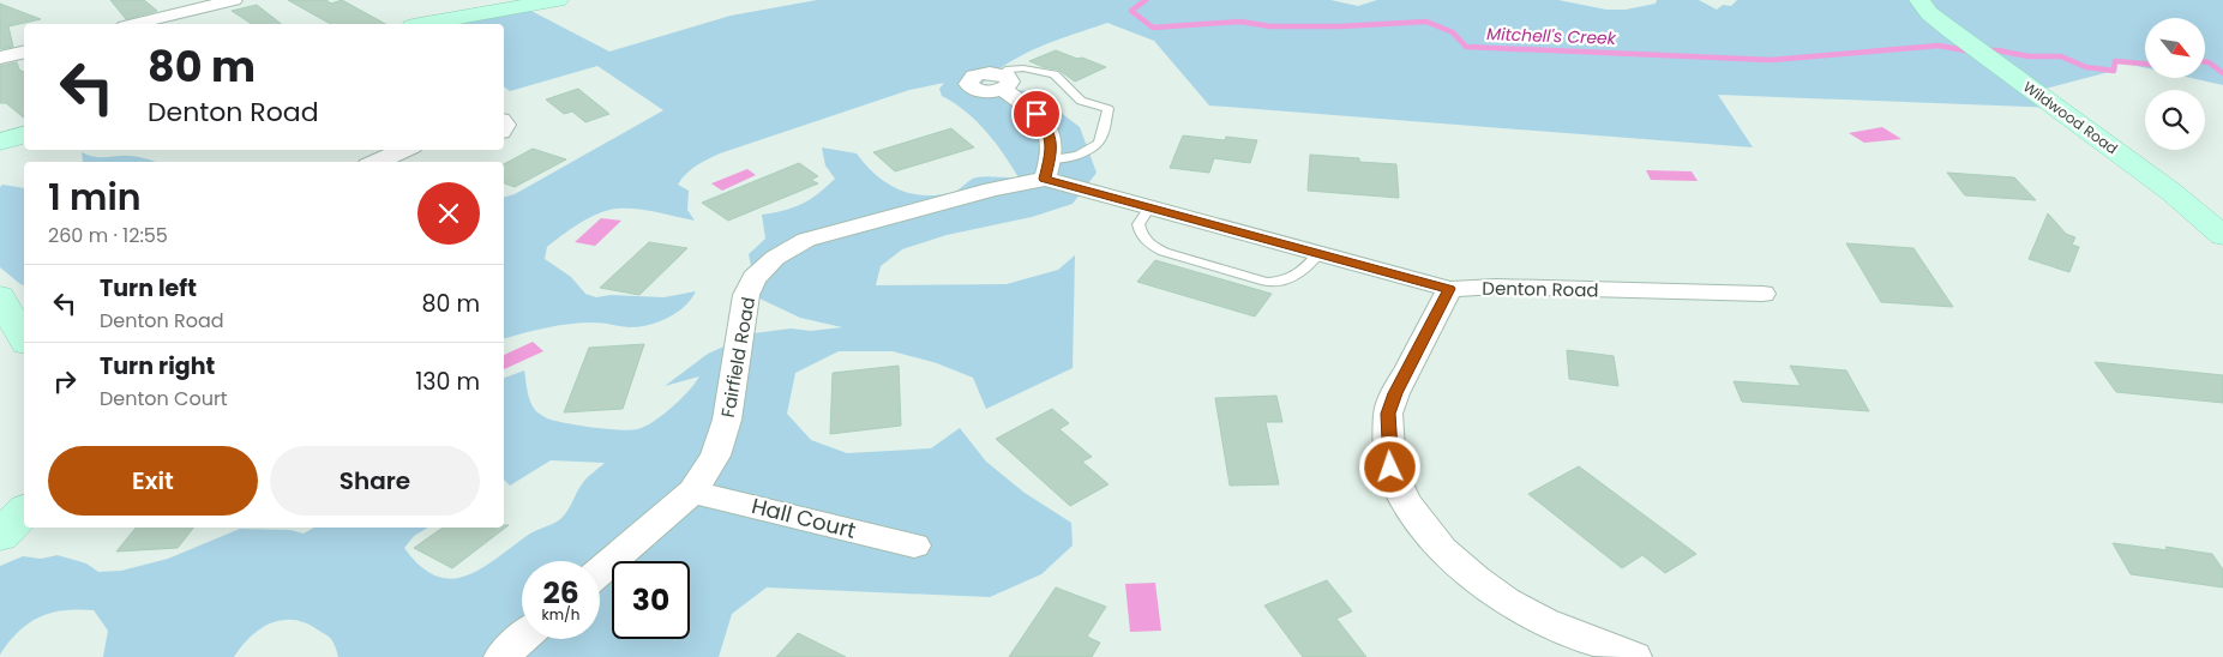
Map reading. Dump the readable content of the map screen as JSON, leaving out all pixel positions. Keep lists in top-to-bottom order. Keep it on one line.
{"streets":{"street":["Wildwood Road","Denton Road","Fairfield Road","Hall Court"]},"crossings":[["Denton Road","Fairfield Road"],["Fairfield Road","Hall Court"]],"water":["Mitchell's Creek"],"north":"bottom right","page":{"turn":["80 m","Denton Road"],"heading":["1 min","260 m · 12:55"],"list":[{"name":"Turn left","note":"Denton Road","value":"80 m"},{"name":"Turn right","note":"Denton Court","value":"130 m"}],"buttons":["Exit","Share"],"speed":"26 km/h","limit":"30"}}
